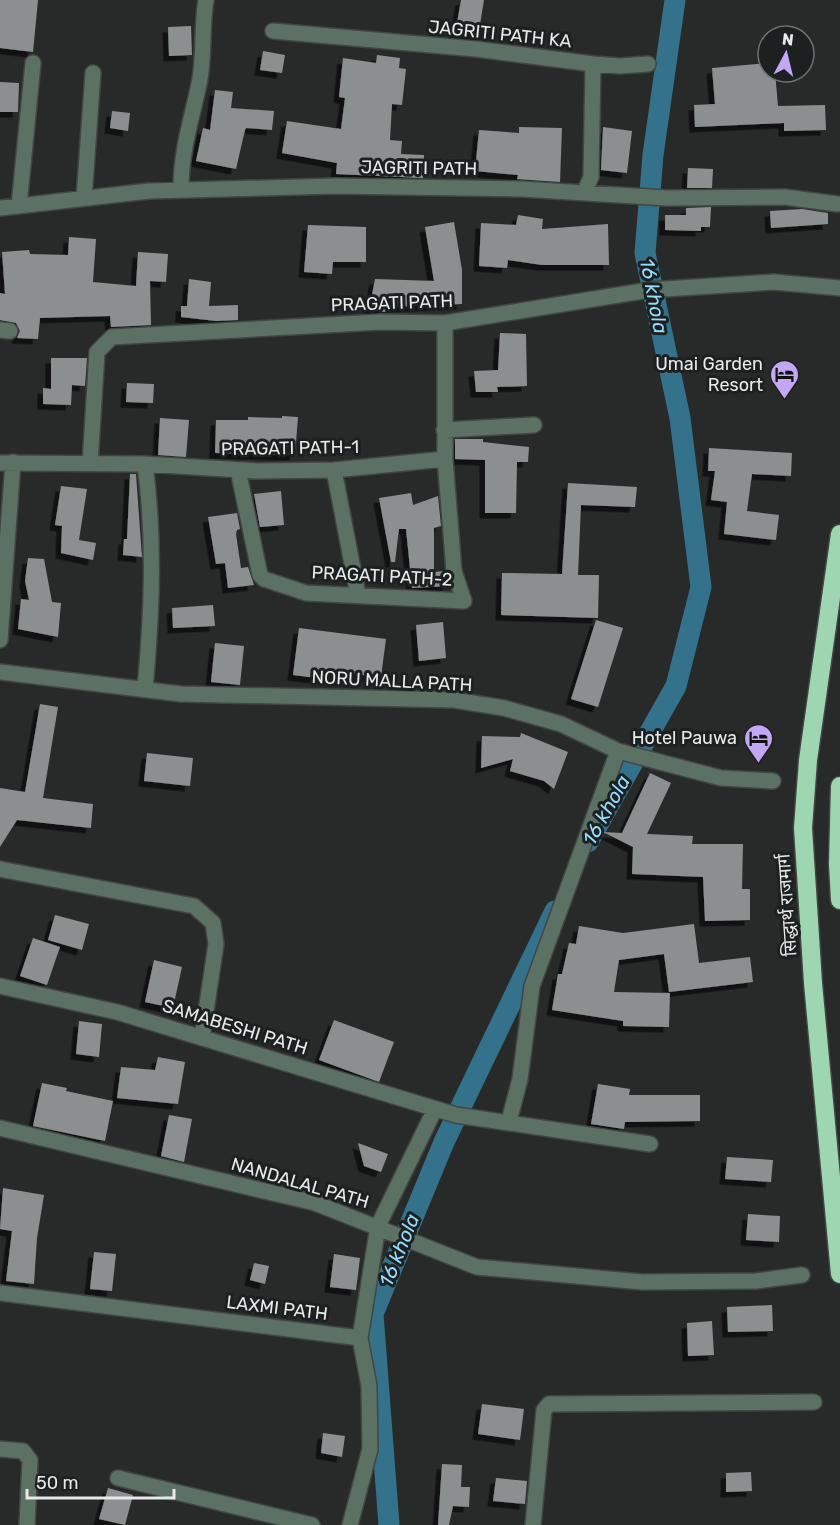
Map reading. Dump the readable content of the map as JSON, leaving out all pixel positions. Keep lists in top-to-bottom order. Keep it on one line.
{"streets":{"highway":["सिद्धार्थ राजमार्ग"],"street":["JAGRITI PATH KA","JAGRITI PATH","PRAGATI PATH","PRAGATI PATH-1","PRAGATI PATH-2","NORU MALLA PATH","SAMABESHI PATH","NANDALAL PATH","LAXMI PATH"]},"crossings":[["JAGRITI PATH KA","JAGRITI PATH"],["PRAGATI PATH","PRAGATI PATH-1"],["PRAGATI PATH-1","PRAGATI PATH-2"]],"water":["16 khola"],"places":{"hotel":["Umai Garden Resort","Hotel Pauwa"]},"scale_bar":"50 m","north":"top"}
